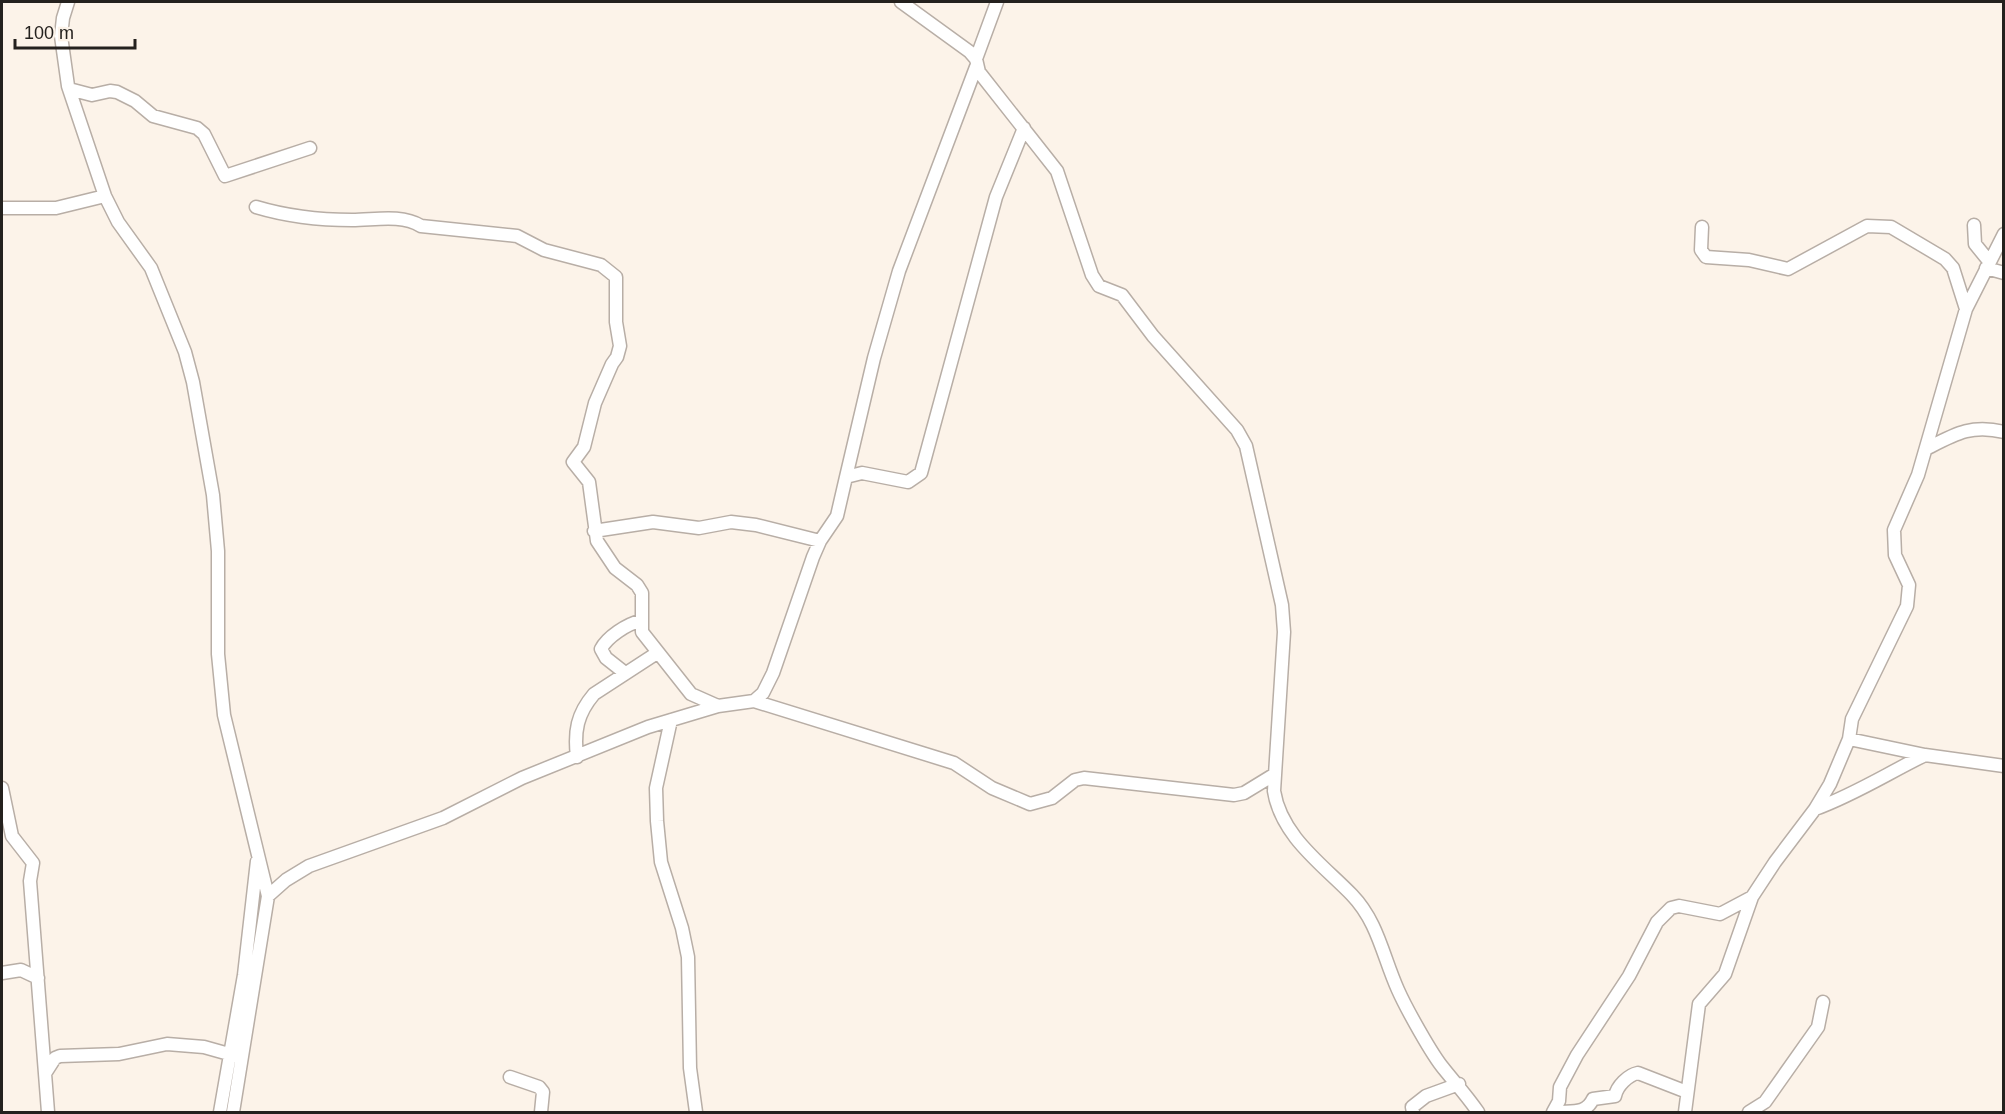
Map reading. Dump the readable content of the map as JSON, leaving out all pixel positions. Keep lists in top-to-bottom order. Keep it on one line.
{"scale_bar":"100 m"}
